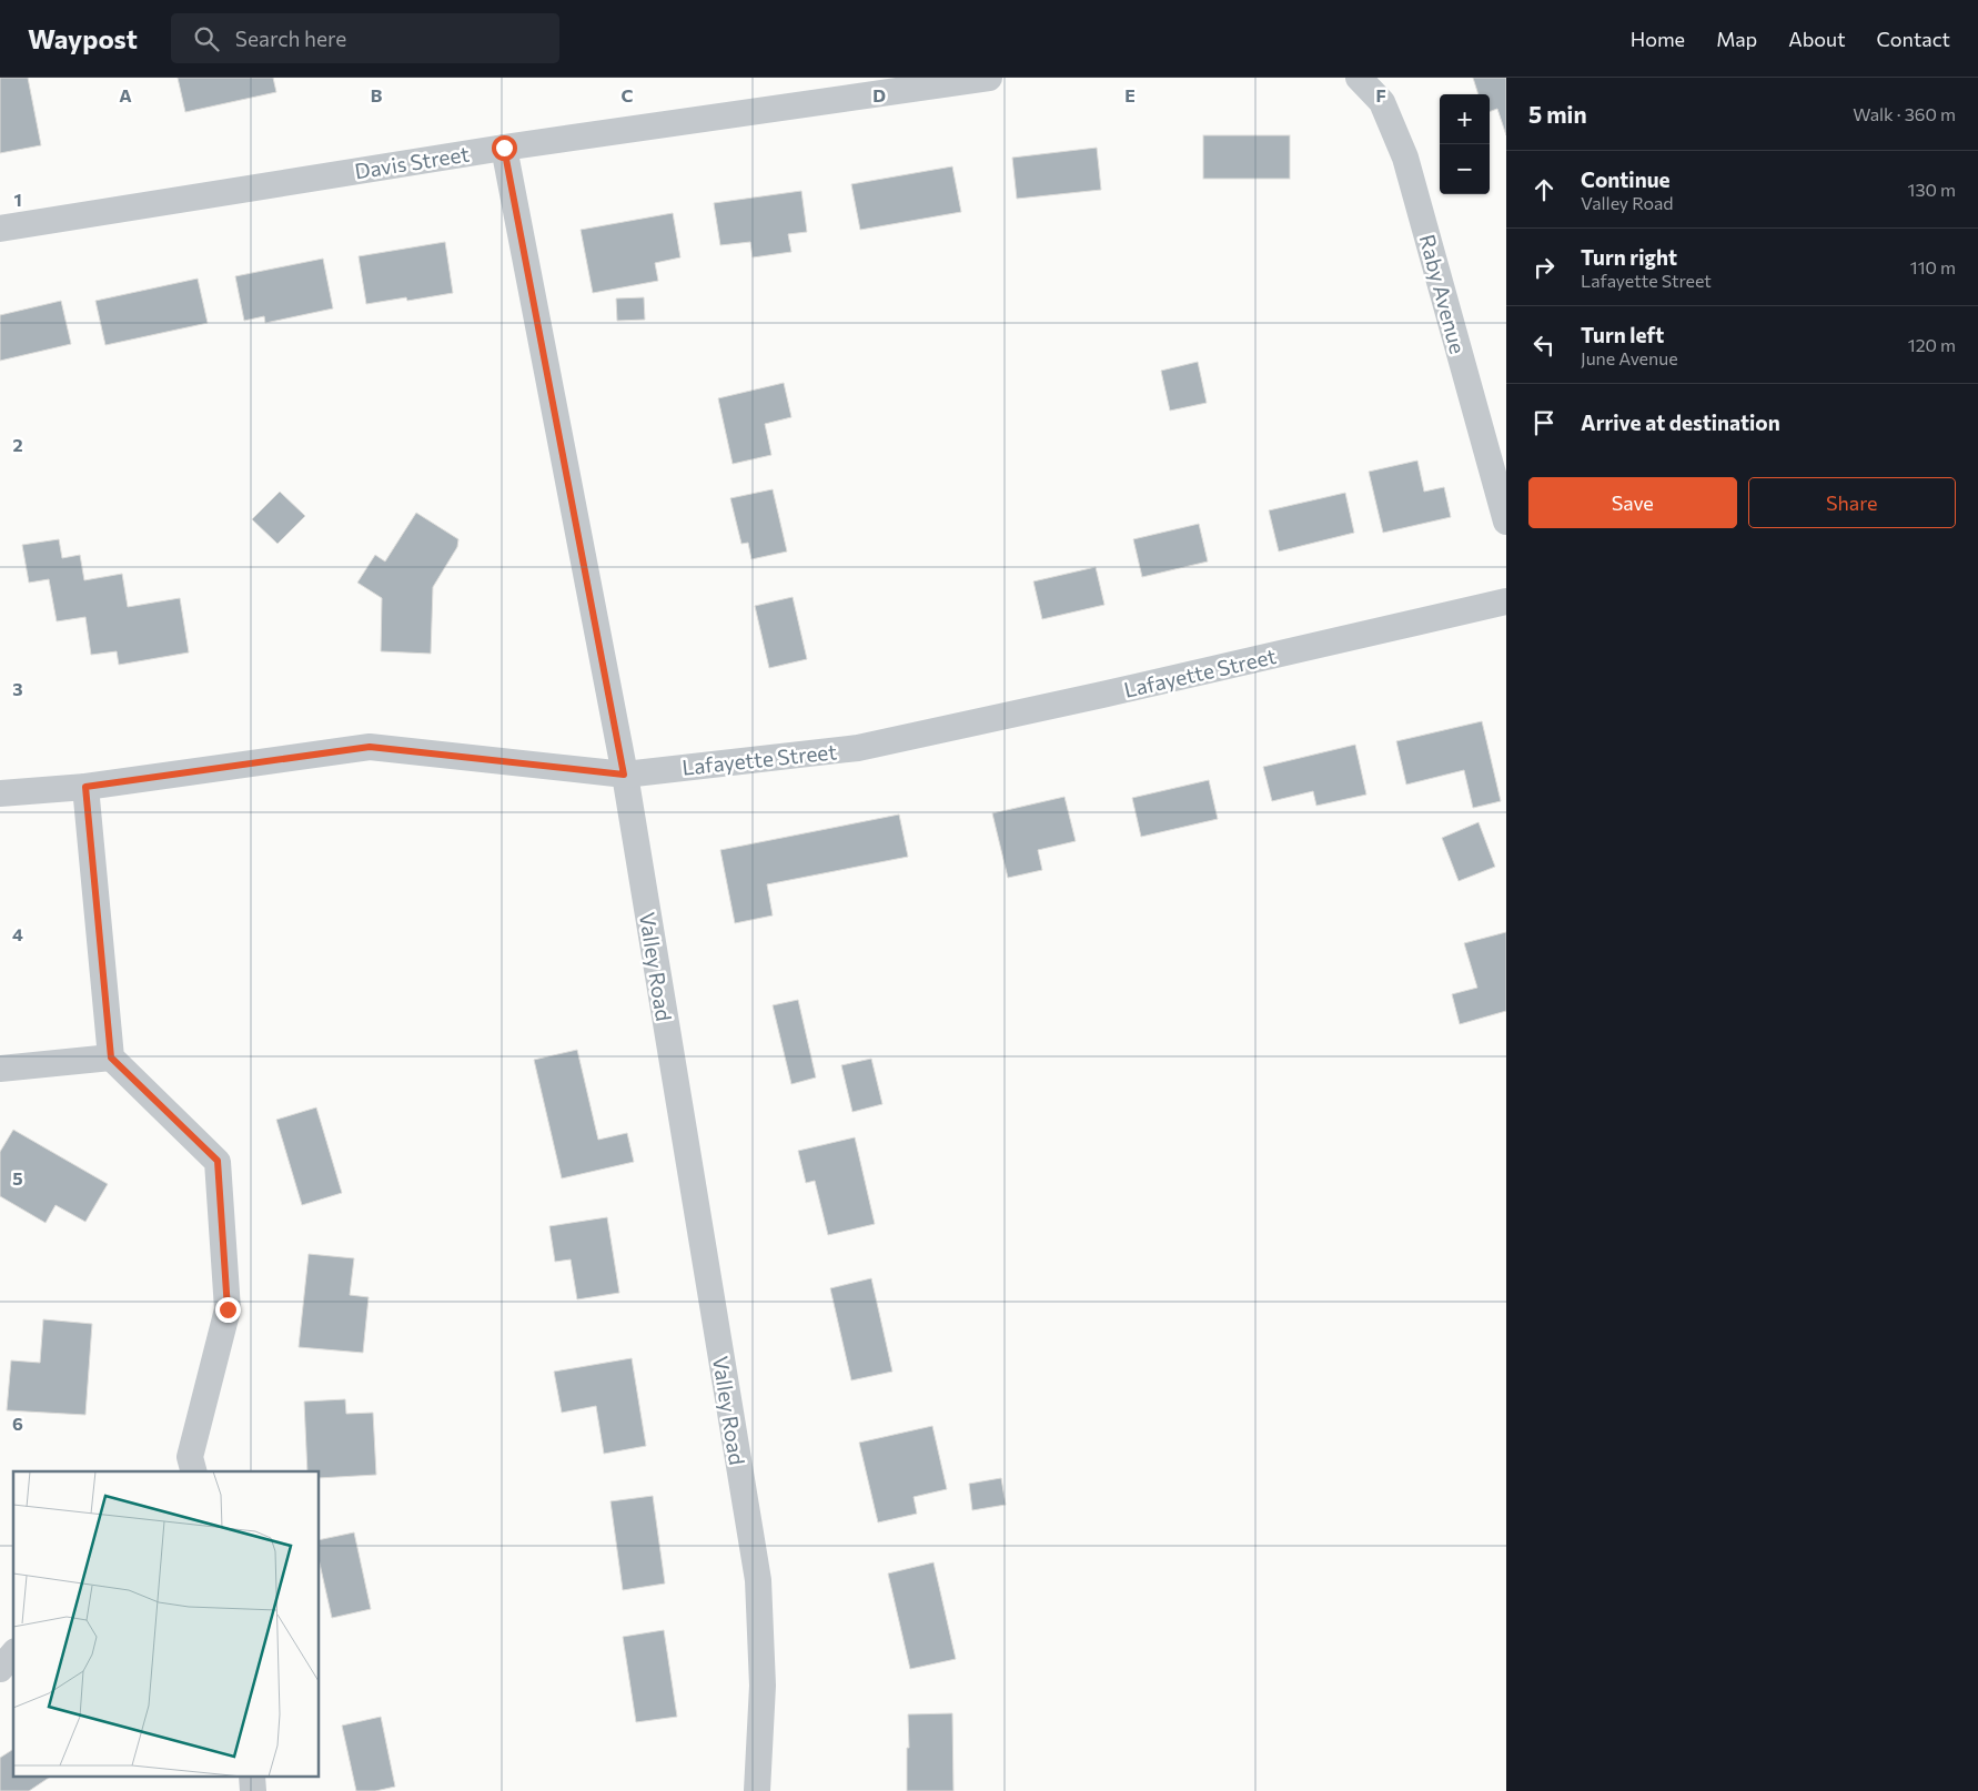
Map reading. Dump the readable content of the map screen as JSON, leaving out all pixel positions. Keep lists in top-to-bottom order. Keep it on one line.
{"streets":{"street":["Davis Street","Raby Avenue","Lafayette Street","Valley Road"]},"crossings":[["Davis Street","Valley Road"],["Lafayette Street","Valley Road"]],"page":{"header":"Waypost","search":"Search here","nav":["Home","Map","About","Contact"],"heading":["5 min","Walk · 360 m"],"map_buttons":["+","−"],"list":[["Continue","Valley Road","130 m"],["Turn right","Lafayette Street","110 m"],["Turn left","June Avenue","120 m"],"Arrive at destination"],"buttons":["Save","Share"]},"grid":{"columns":["A","B","C","D","E","F"],"rows":["1","2","3","4","5","6"]}}
